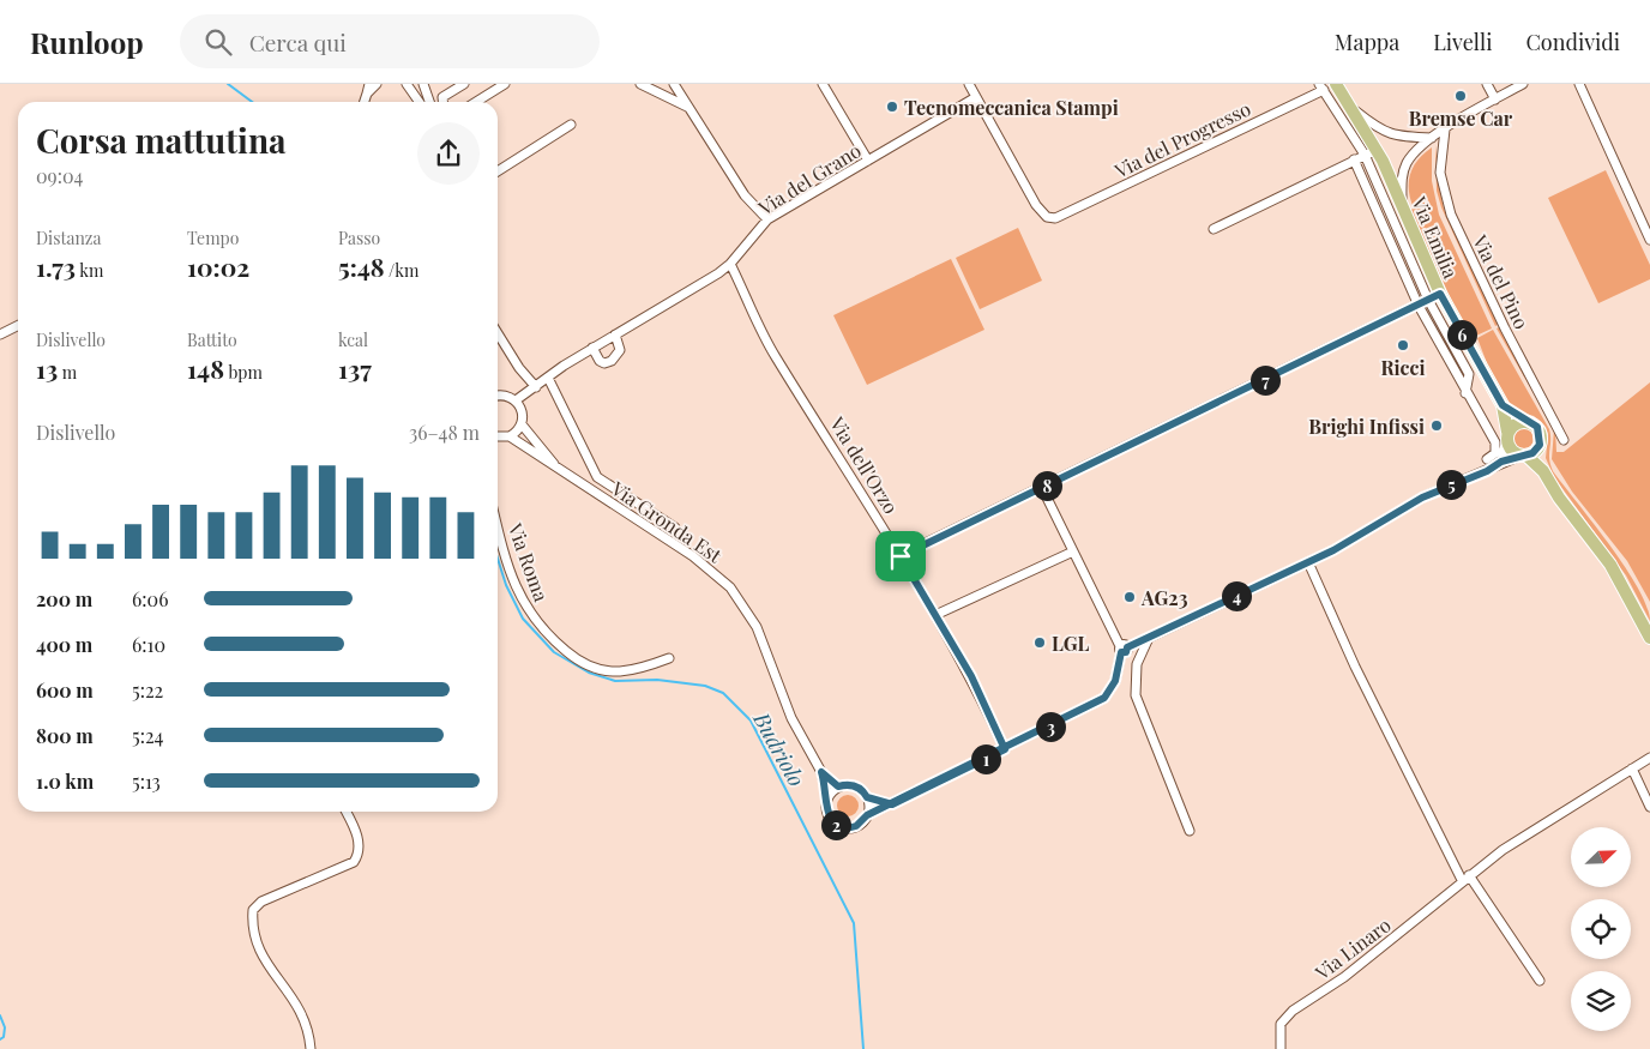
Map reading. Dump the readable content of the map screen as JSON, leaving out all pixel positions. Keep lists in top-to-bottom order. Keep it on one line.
{"streets":{"main road":["Via Emilia"],"street":["Via del Progresso","Via del Grano","Via del Pino","Via dell'Orzo","Via Gronda Est","Via Roma","Via Linaro"]},"crossings":[["Via del Progresso","Via del Grano"],["Via del Progresso","Via Emilia"],["Via del Grano","Via dell'Orzo"],["Via dell'Orzo","Via Gronda Est"]],"water":["Budriolo"],"places":["Bremse Car","Tecnomeccanica Stampi","Ricci","Brighi Infissi","AG23","LGL"],"north":"top right","page":{"header":"Runloop","search":"Cerca qui","nav":["Mappa","Livelli","Condividi"],"heading":["Corsa mattutina","09:04"],"stats":[["Distanza","1.73 km"],["Tempo","10:02"],["Passo","5:48 /km"],["Dislivello","13 m"],["Battito","148 bpm"],["kcal","137"]],"pins":["6","7","5","8","4","3","1","2"],"chart":["Dislivello","36–48 m"],"list":[{"name":"200 m","note":"6:06"},{"name":"400 m","note":"6:10"},{"name":"600 m","note":"5:22"},{"name":"800 m","note":"5:24"},{"name":"1.0 km","note":"5:13"}]}}
